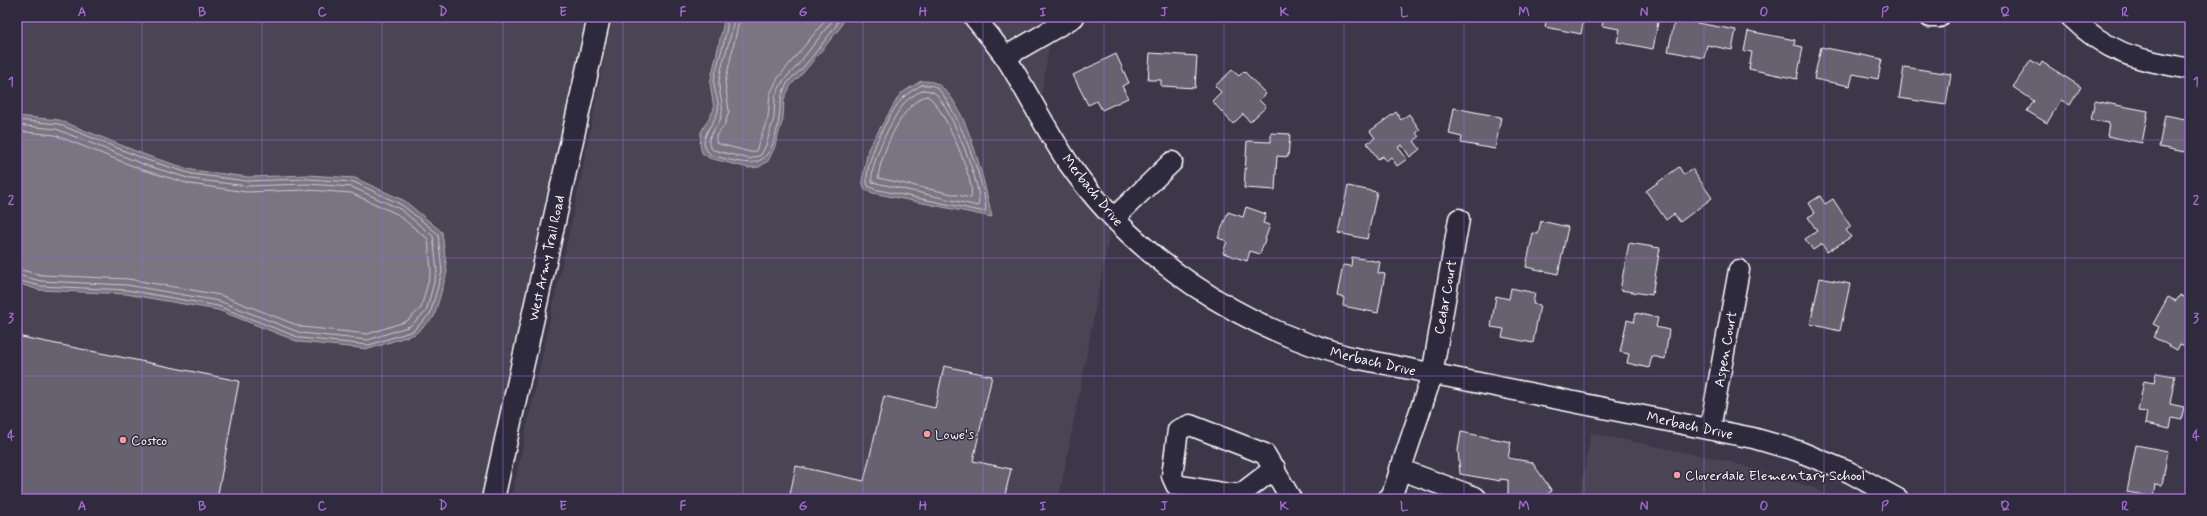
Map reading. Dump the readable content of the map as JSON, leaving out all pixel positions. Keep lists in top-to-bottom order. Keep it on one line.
{"streets":{"main road":["West Army Trail Road"],"street":["Merbach Drive","Cedar Court","Aspen Court"]},"crossings":[["Merbach Drive","Cedar Court"],["Merbach Drive","Aspen Court"]],"places":["Lowe's","Costco","Cloverdale Elementary School"],"grid":{"columns":["A","B","C","D","E","F","G","H","I","J","K","L","M","N","O","P","Q","R"],"rows":["1","2","3","4"]}}
